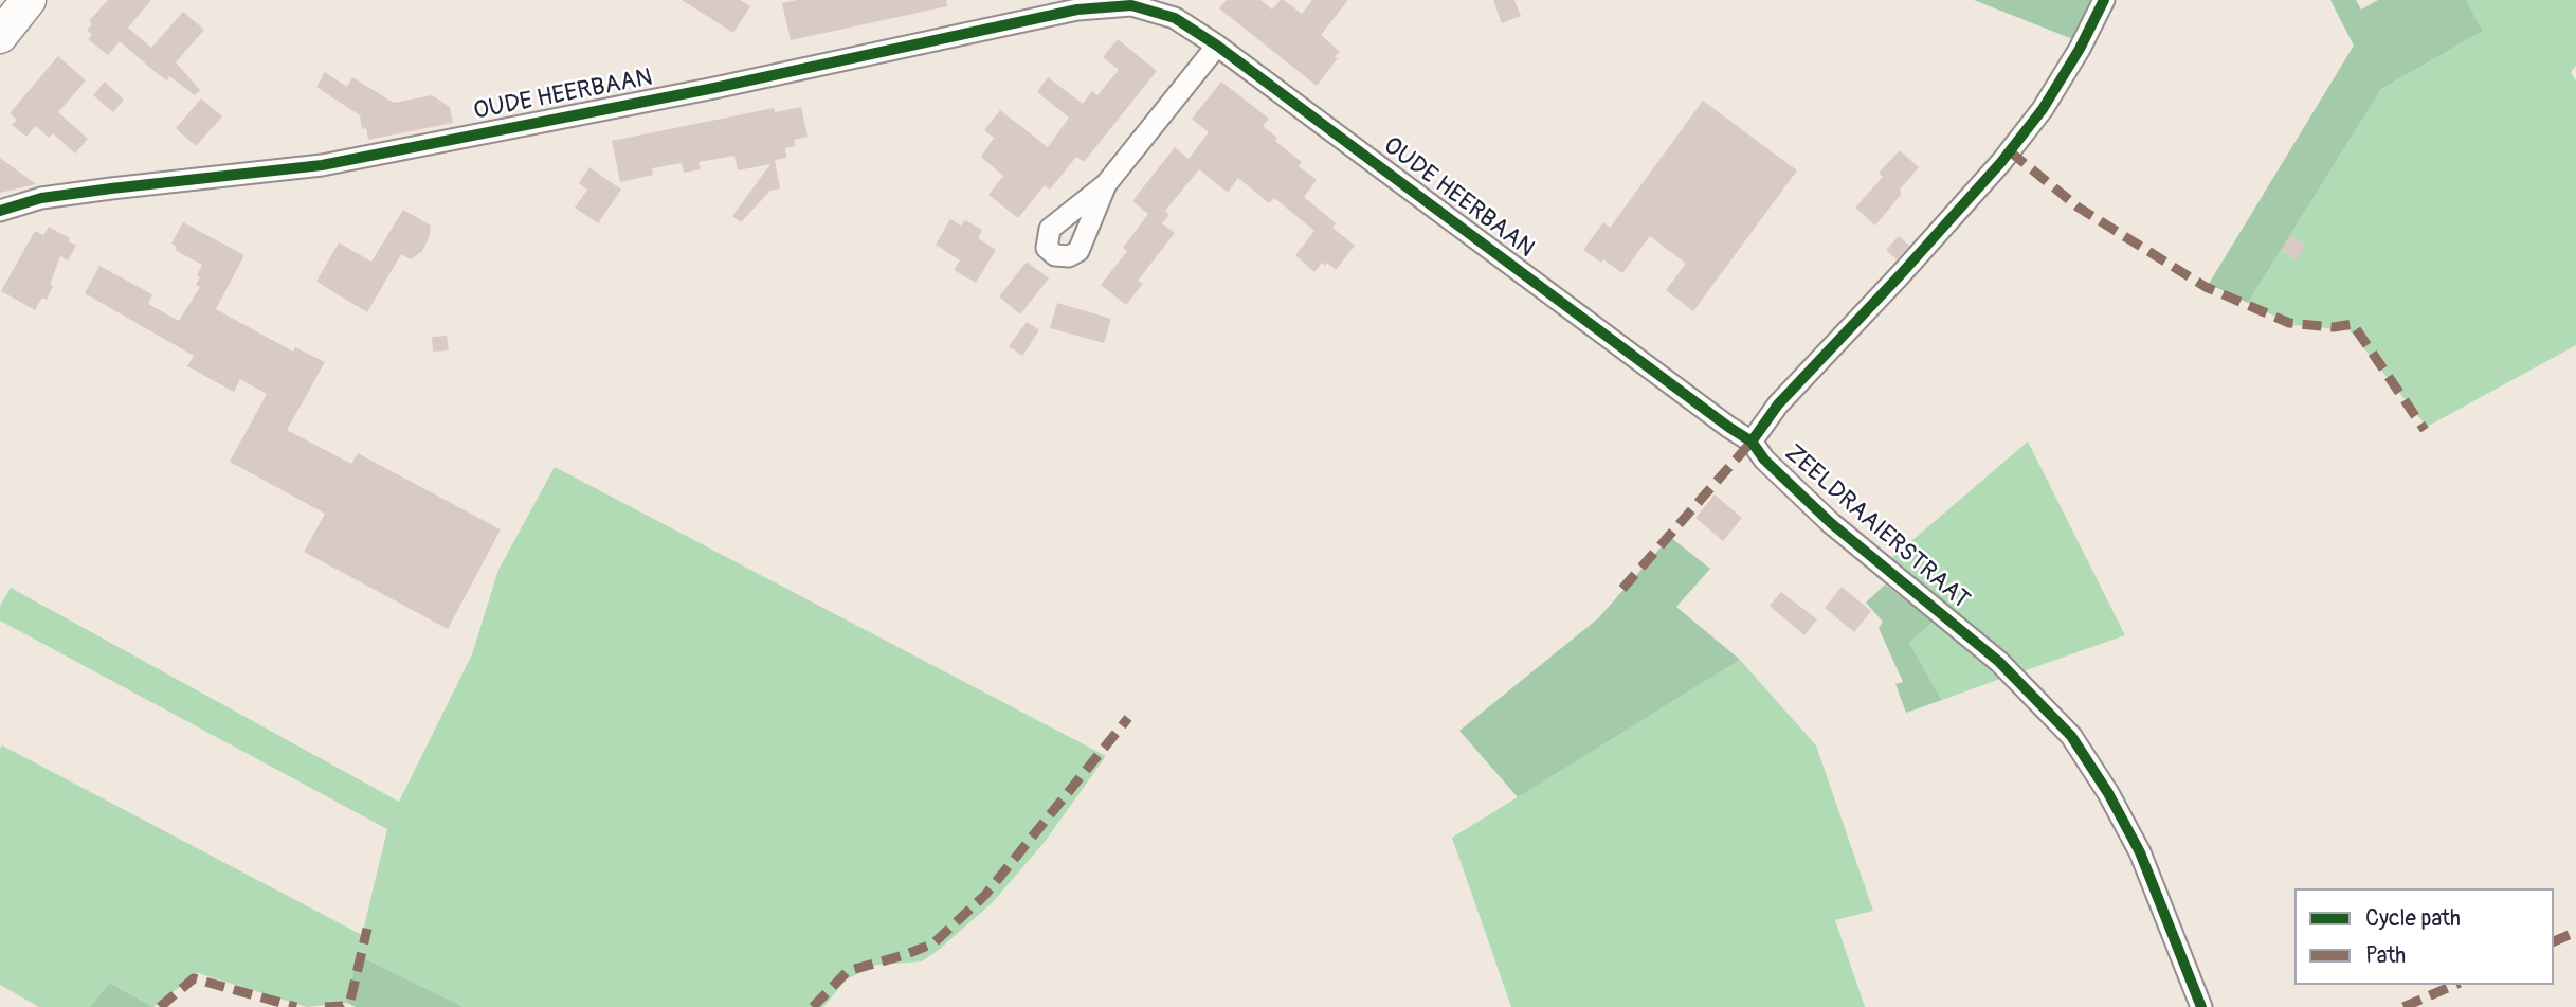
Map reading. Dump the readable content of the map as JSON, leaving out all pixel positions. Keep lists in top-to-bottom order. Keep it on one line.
{"streets":{"street":["OUDE HEERBAAN","ZEELDRAAIERSTRAAT"]},"crossings":[["OUDE HEERBAAN","ZEELDRAAIERSTRAAT"]],"legend":["Cycle path","Path"]}
